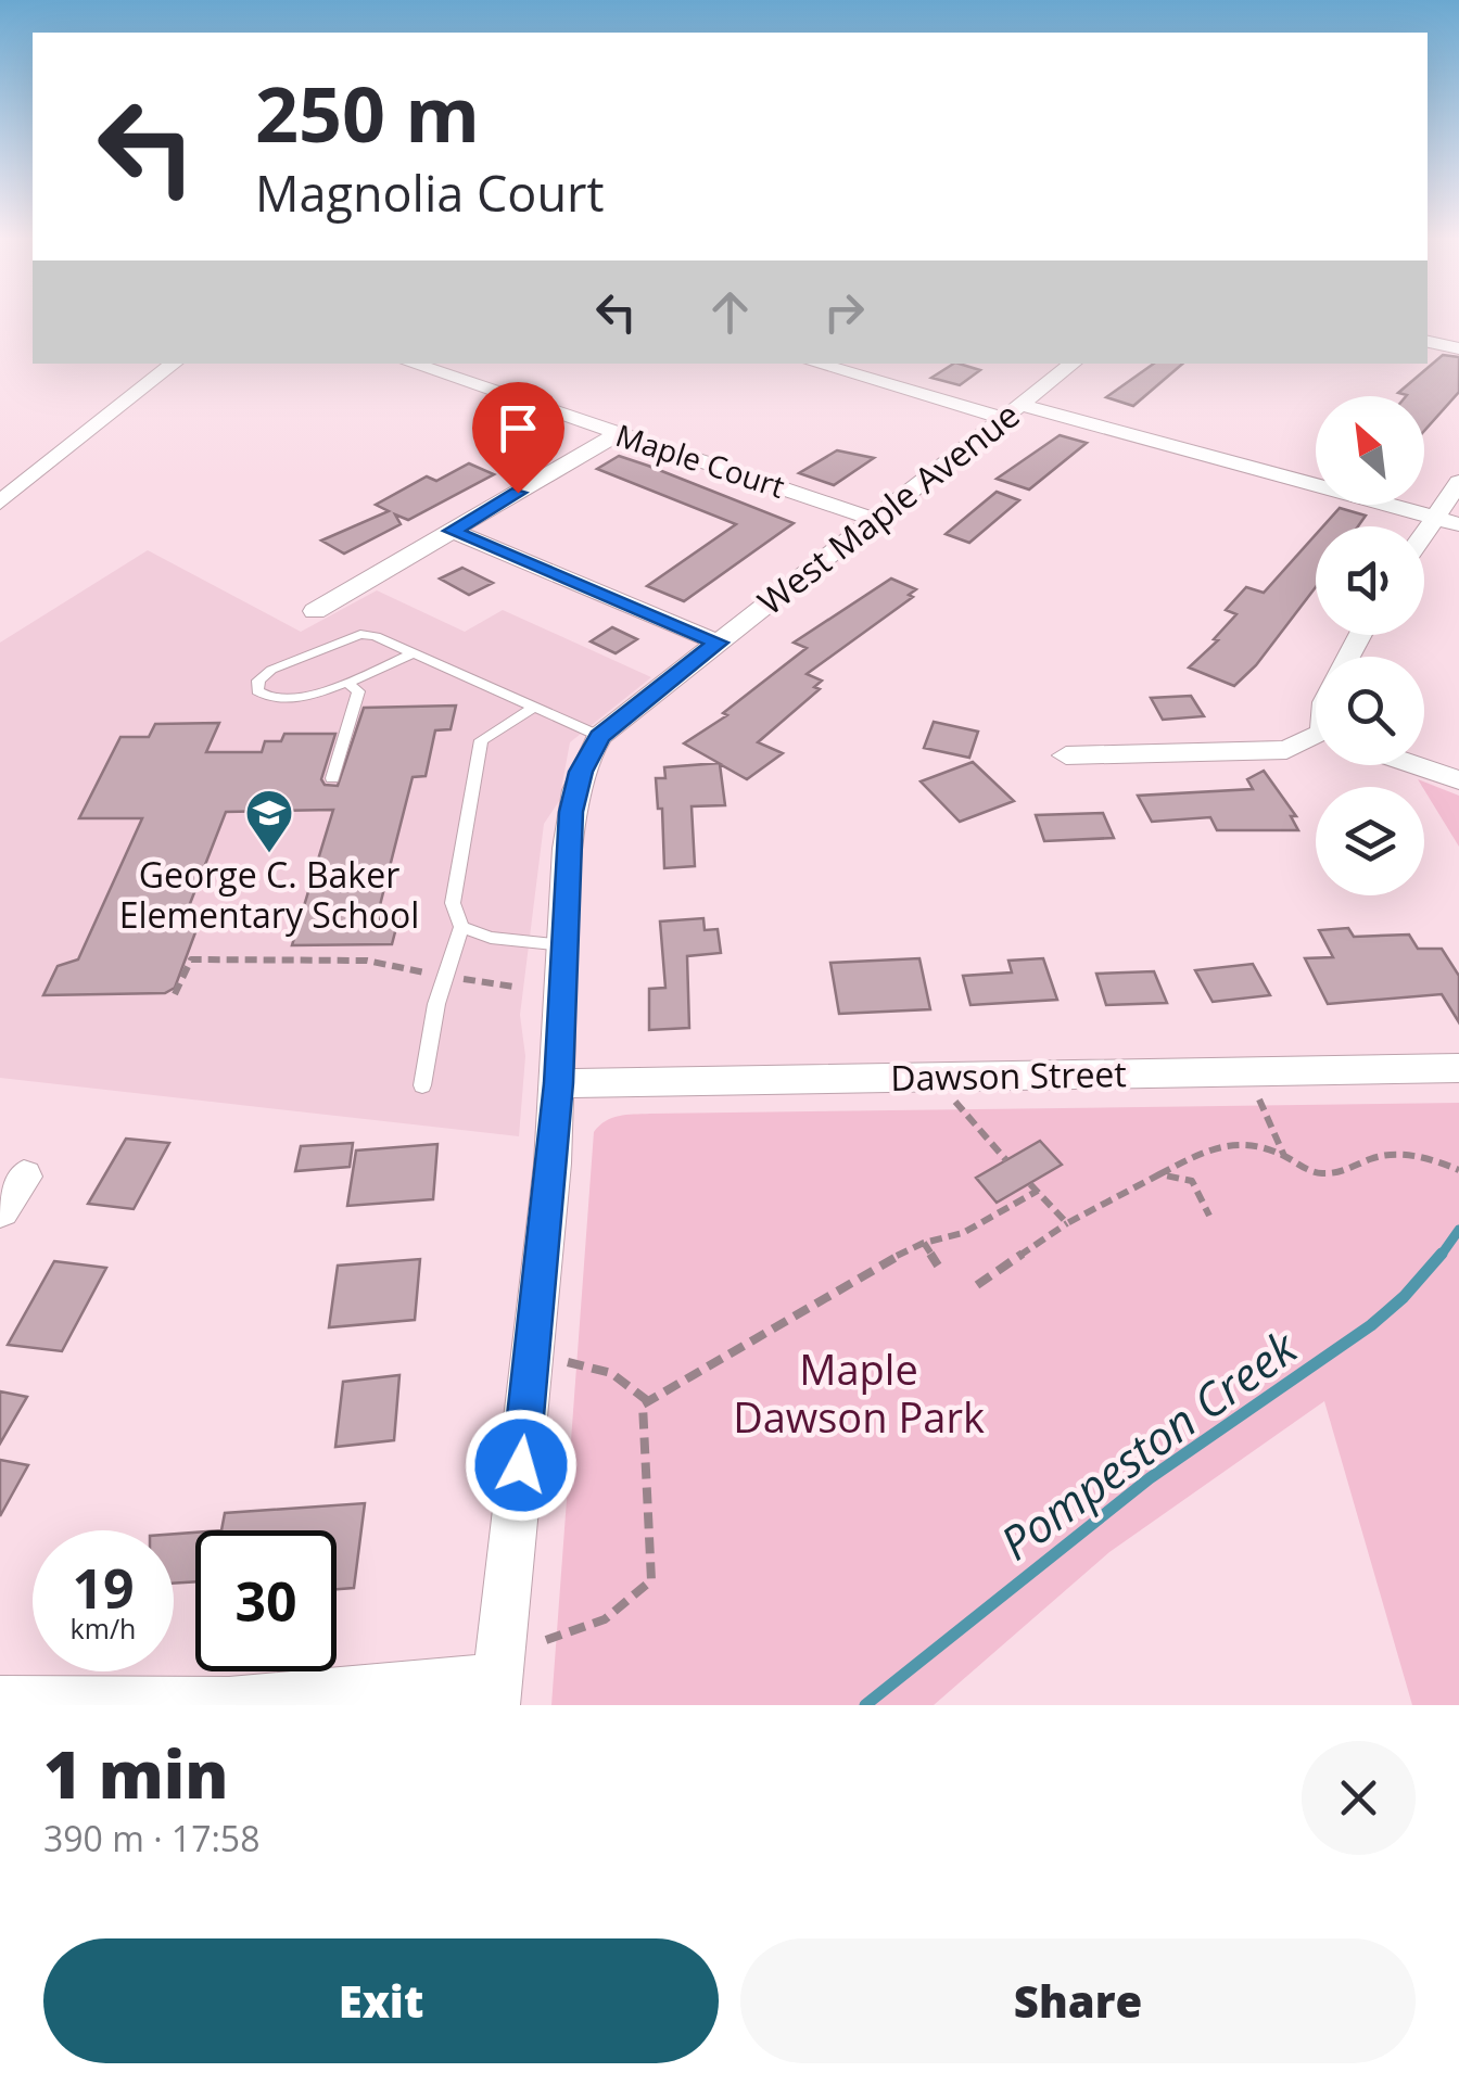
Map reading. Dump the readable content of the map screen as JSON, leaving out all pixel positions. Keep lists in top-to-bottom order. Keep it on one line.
{"streets":{"street":["Maple Court","West Maple Avenue","Dawson Street"]},"crossings":[["Maple Court","West Maple Avenue"],["West Maple Avenue","Dawson Street"]],"water":["Pompeston Creek"],"parks":["Maple Dawson Park"],"places":{"school or university":["George C. Baker Elementary School"]},"north":"top left","page":{"turn":["250 m","Magnolia Court"],"speed":"19 km/h","limit":"30","heading":["1 min","390 m · 17:58"],"buttons":["Exit","Share"]}}
